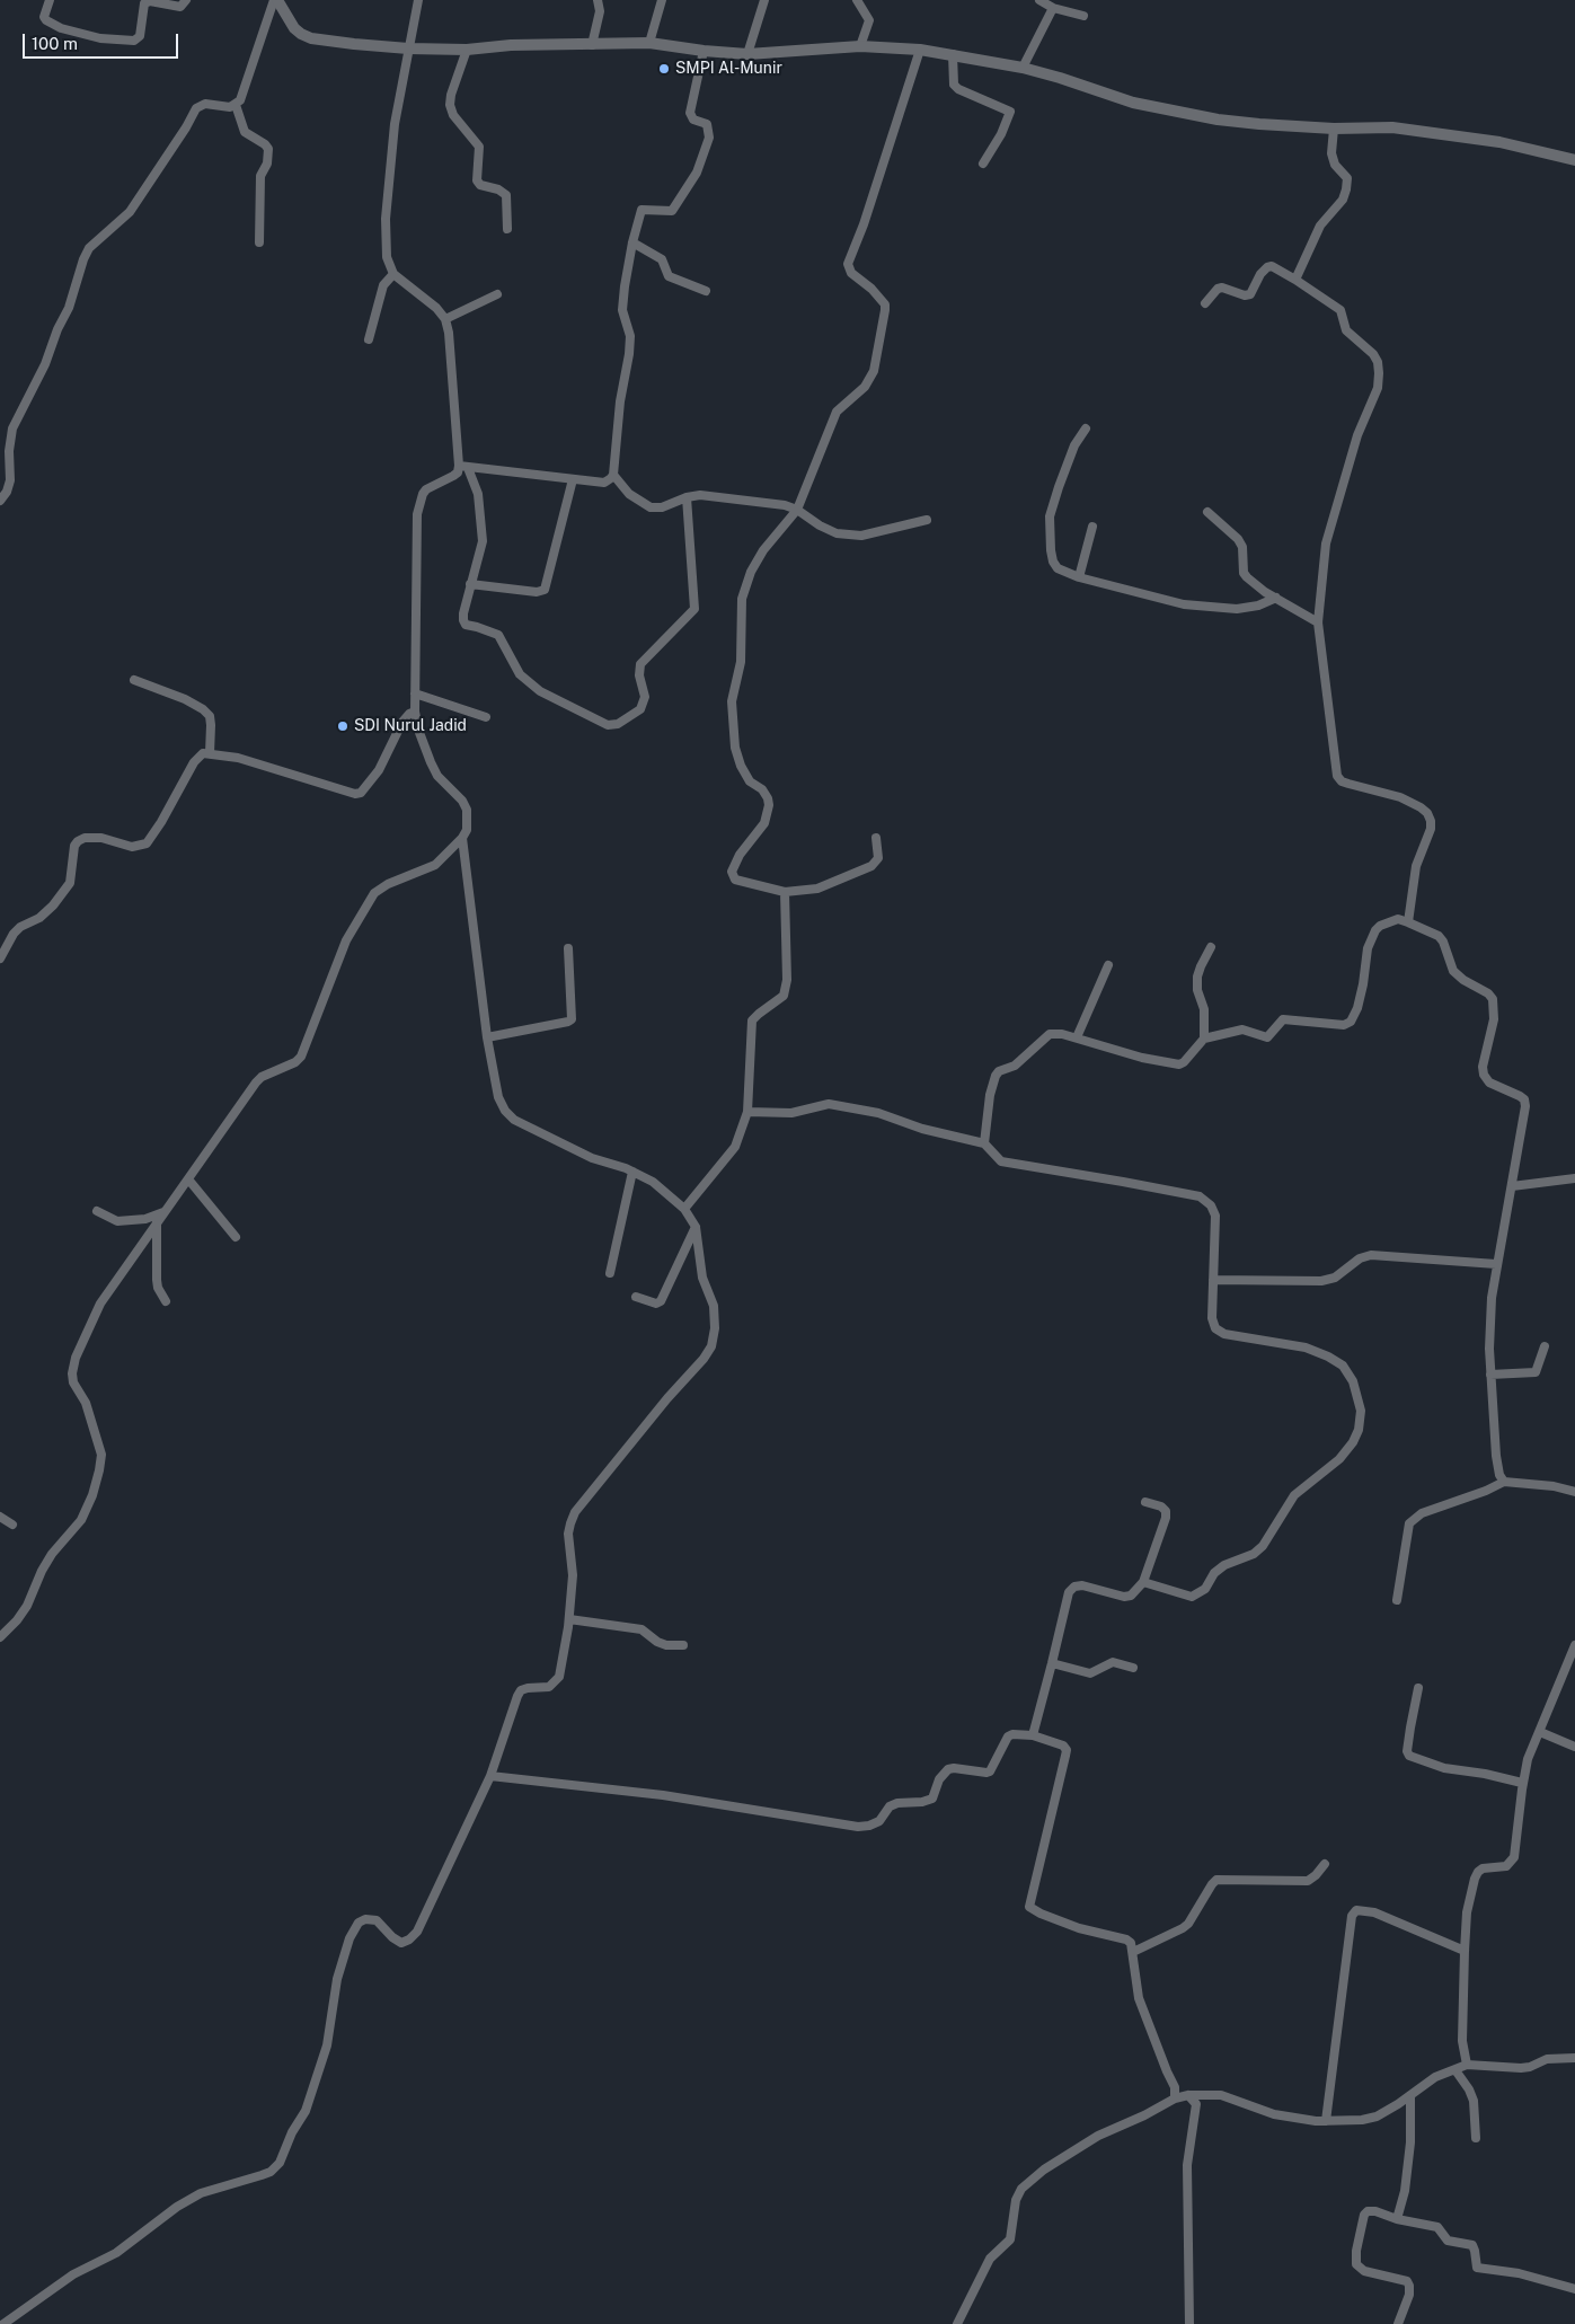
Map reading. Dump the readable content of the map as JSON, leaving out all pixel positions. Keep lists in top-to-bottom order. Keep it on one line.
{"places":["SMPI Al-Munir","SDI Nurul Jadid"],"scale_bar":"100 m"}
